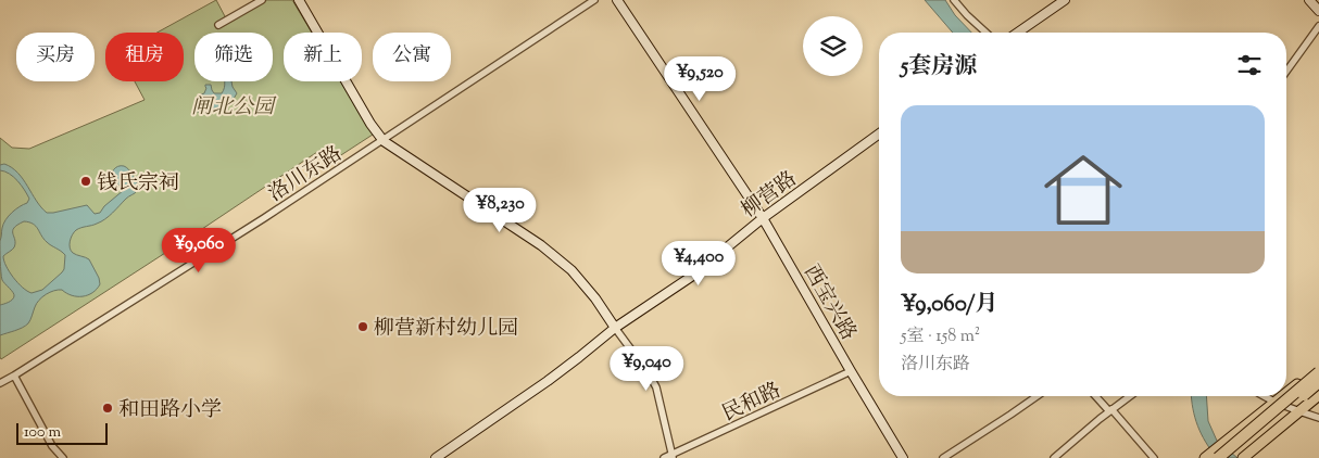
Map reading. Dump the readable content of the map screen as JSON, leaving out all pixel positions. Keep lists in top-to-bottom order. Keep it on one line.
{"streets":{"street":["洛川东路","柳营路","西宝兴路","民和路"]},"crossings":[["柳营路","西宝兴路"],["西宝兴路","民和路"]],"parks":["闸北公园"],"places":["钱氏宗祠","柳营新村幼儿园","和田路小学"],"scale_bar":"100 m","page":{"chip":["买房","租房","筛选","新上","公寓"],"heading":"5套房源","price":["¥9,520","¥8,230","¥9,060","¥4,400","¥9,040"],"list":[{"name":"¥9,060/月","note":"5室 · 158 m² · 洛川东路"}],"scale":"100 m"}}
